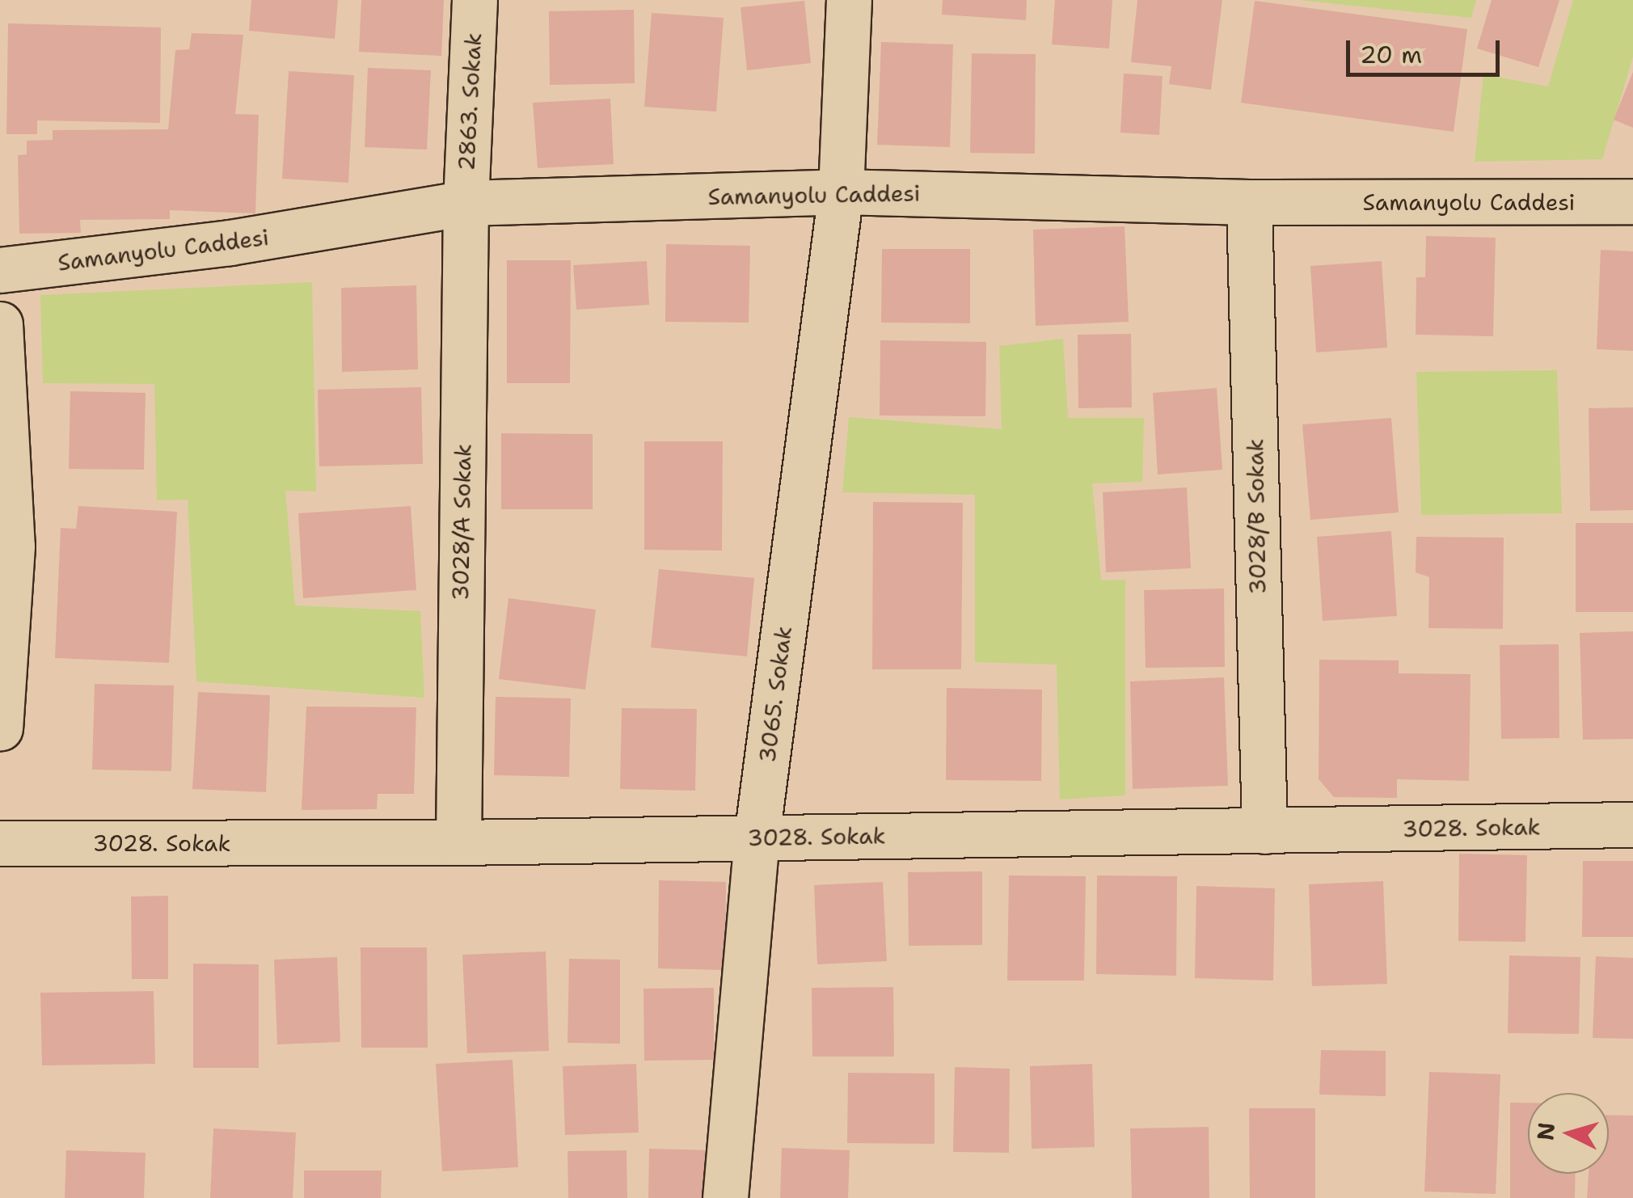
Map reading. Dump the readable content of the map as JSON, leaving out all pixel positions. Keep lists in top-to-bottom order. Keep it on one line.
{"streets":{"street":["2863. Sokak","Samanyolu Caddesi","3028/B Sokak","3028/A Sokak","3065. Sokak","3028. Sokak"]},"crossings":[["2863. Sokak","Samanyolu Caddesi"],["2863. Sokak","3028/A Sokak"],["Samanyolu Caddesi","3028/B Sokak"],["Samanyolu Caddesi","3028/A Sokak"],["Samanyolu Caddesi","3065. Sokak"],["3028/B Sokak","3028. Sokak"],["3028/A Sokak","3028. Sokak"],["3065. Sokak","3028. Sokak"]],"scale_bar":"20 m","north":"left"}
